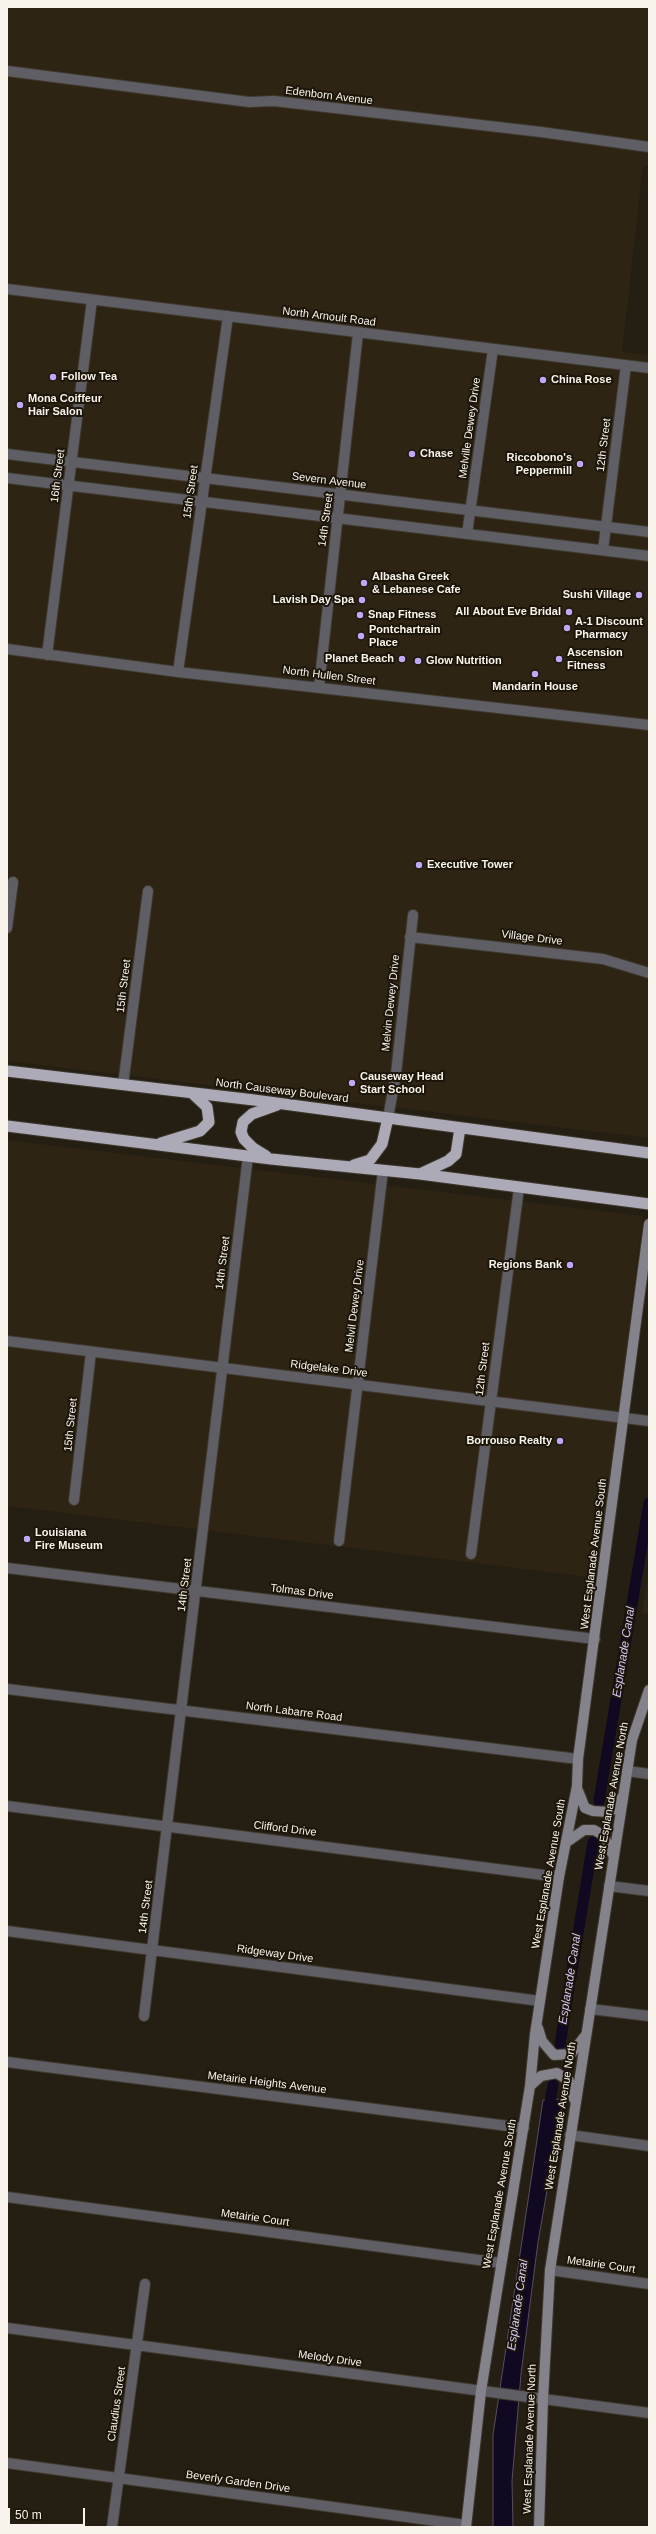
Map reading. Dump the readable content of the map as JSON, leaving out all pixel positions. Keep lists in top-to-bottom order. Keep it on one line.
{"streets":{"highway":["North Causeway Boulevard"],"main road":["West Esplanade Avenue South","West Esplanade Avenue North"],"street":["Edenborn Avenue","North Arnoult Road","Melville Dewey Drive","12th Street","16th Street","Severn Avenue","15th Street","14th Street","North Hullen Street","Village Drive","Melvin Dewey Drive","Melvil Dewey Drive","Ridgelake Drive","Tolmas Drive","North Labarre Road","Clifford Drive","Ridgeway Drive","Metairie Heights Avenue","Metairie Court","Melody Drive","Claudius Street","Beverly Garden Drive"]},"crossings":[["North Arnoult Road","Melville Dewey Drive"],["North Arnoult Road","12th Street"],["North Arnoult Road","16th Street"],["North Arnoult Road","15th Street"],["North Arnoult Road","14th Street"],["Melville Dewey Drive","Severn Avenue"],["12th Street","Severn Avenue"],["12th Street","Ridgelake Drive"],["16th Street","Severn Avenue"],["16th Street","North Hullen Street"],["Severn Avenue","15th Street"],["Severn Avenue","14th Street"],["15th Street","North Hullen Street"],["15th Street","North Causeway Boulevard"],["15th Street","Ridgelake Drive"],["14th Street","North Hullen Street"],["14th Street","Ridgelake Drive"],["14th Street","Tolmas Drive"],["14th Street","North Labarre Road"],["14th Street","Clifford Drive"],["14th Street","Ridgeway Drive"],["Village Drive","Melvin Dewey Drive"],["Melvin Dewey Drive","North Causeway Boulevard"],["Melvil Dewey Drive","Ridgelake Drive"],["Ridgelake Drive","West Esplanade Avenue South"],["West Esplanade Avenue South","Tolmas Drive"],["West Esplanade Avenue South","North Labarre Road"],["West Esplanade Avenue South","Clifford Drive"],["West Esplanade Avenue South","Ridgeway Drive"],["West Esplanade Avenue South","Metairie Heights Avenue"],["West Esplanade Avenue South","Metairie Court"],["West Esplanade Avenue South","Melody Drive"],["West Esplanade Avenue South","Beverly Garden Drive"],["West Esplanade Avenue North","Metairie Court"],["West Esplanade Avenue North","Melody Drive"],["Melody Drive","Claudius Street"],["Claudius Street","Beverly Garden Drive"]],"water":["Esplanade Canal"],"places":["Follow Tea","China Rose","Mona Coiffeur Hair Salon","Chase","Riccobono's Peppermill","Albasha Greek & Lebanese Cafe","Sushi Village","Lavish Day Spa","All About Eve Bridal","Snap Fitness","A-1 Discount Pharmacy","Pontchartrain Place","Planet Beach","Ascension Fitness","Glow Nutrition","Mandarin House","Executive Tower","Causeway Head Start School","Regions Bank","Borrouso Realty","Louisiana Fire Museum"],"scale_bar":"50 m"}
